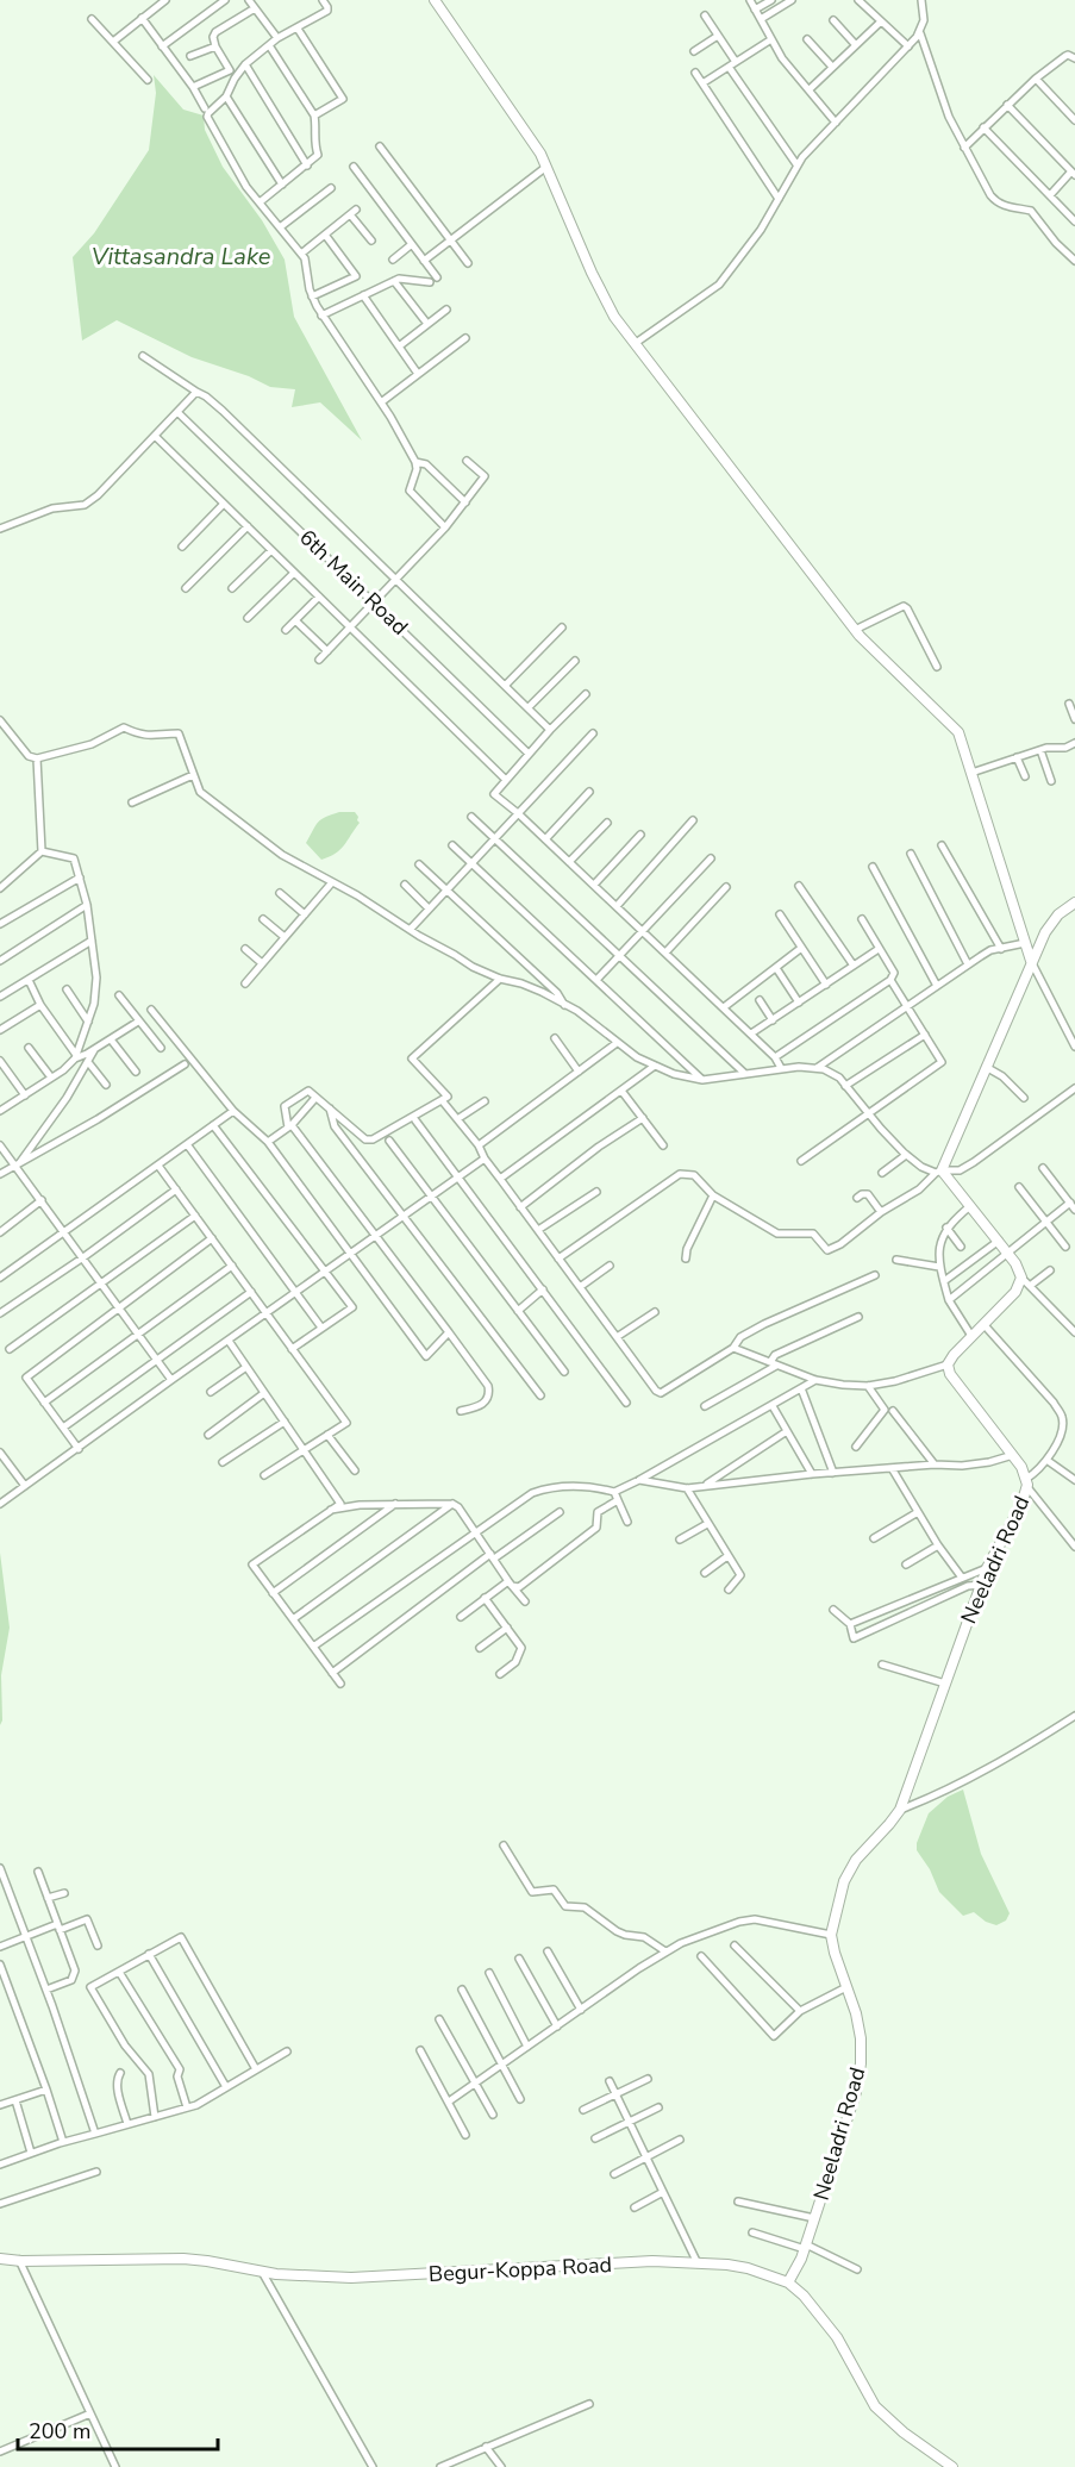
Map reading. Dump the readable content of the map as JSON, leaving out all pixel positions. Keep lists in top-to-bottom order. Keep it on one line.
{"streets":{"main road":["Neeladri Road","Begur-Koppa Road"],"street":["6th Main Road"]},"crossings":[["Neeladri Road","Begur-Koppa Road"]],"water":["Vittasandra Lake"],"scale_bar":"200 m"}
